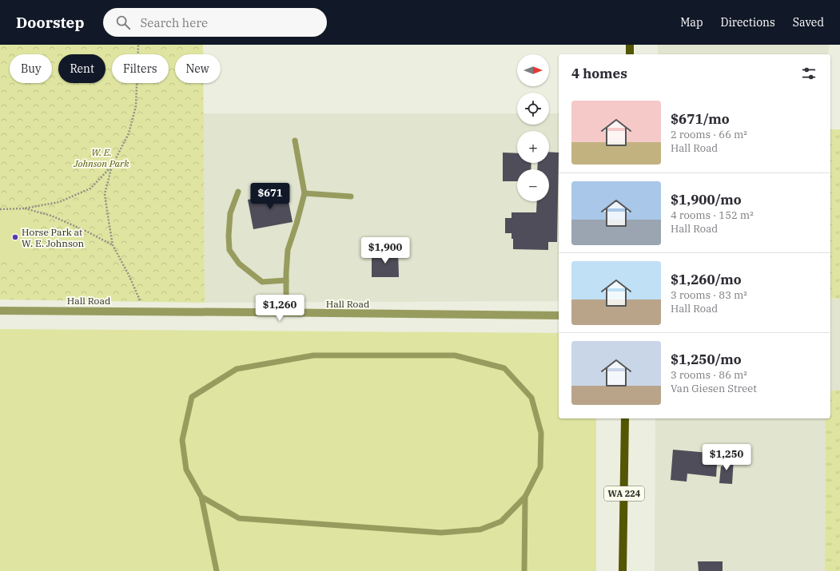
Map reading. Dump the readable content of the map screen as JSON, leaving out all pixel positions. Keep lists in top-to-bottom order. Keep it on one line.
{"streets":{"main road":["WA 224"],"street":["Hall Road"]},"parks":["W. E. Johnson Park"],"places":["Horse Park at W. E. Johnson"],"north":"right","page":{"header":"Doorstep","search":"Search here","nav":["Map","Directions","Saved"],"map_buttons":["+","−"],"chip":["Buy","Rent","Filters","New"],"heading":"4 homes","list":[{"name":"$671/mo","note":"2 rooms · 66 m² · Hall Road"},{"name":"$1,900/mo","note":"4 rooms · 152 m² · Hall Road"},{"name":"$1,260/mo","note":"3 rooms · 83 m² · Hall Road"},{"name":"$1,250/mo","note":"3 rooms · 86 m² · Van Giesen Street"}],"price":["$671","$1,900","$1,260","$1,250"]}}
